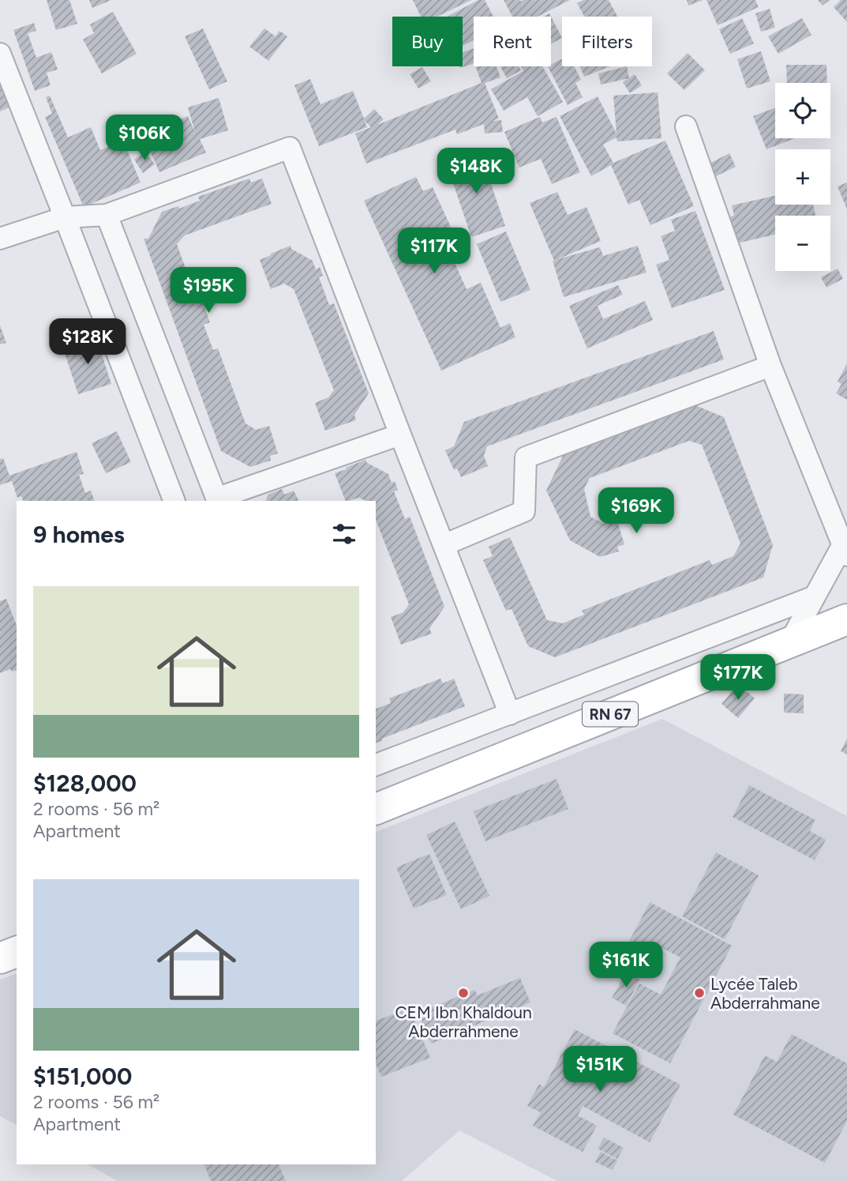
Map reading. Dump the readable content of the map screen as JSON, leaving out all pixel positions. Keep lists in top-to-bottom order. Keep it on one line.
{"streets":{"main road":["RN 67"]},"places":["CEM Ibn Khaldoun Abderrahmene","Lycée Taleb Abderrahmane"],"page":{"chip":["Buy","Rent","Filters"],"map_buttons":["+","−"],"price":["$106K","$148K","$117K","$195K","$128K","$169K","$177K","$161K","$151K"],"heading":"9 homes","list":[{"name":"$128,000","note":"2 rooms · 56 m² · Apartment"},{"name":"$151,000","note":"2 rooms · 56 m² · Apartment"}]}}
